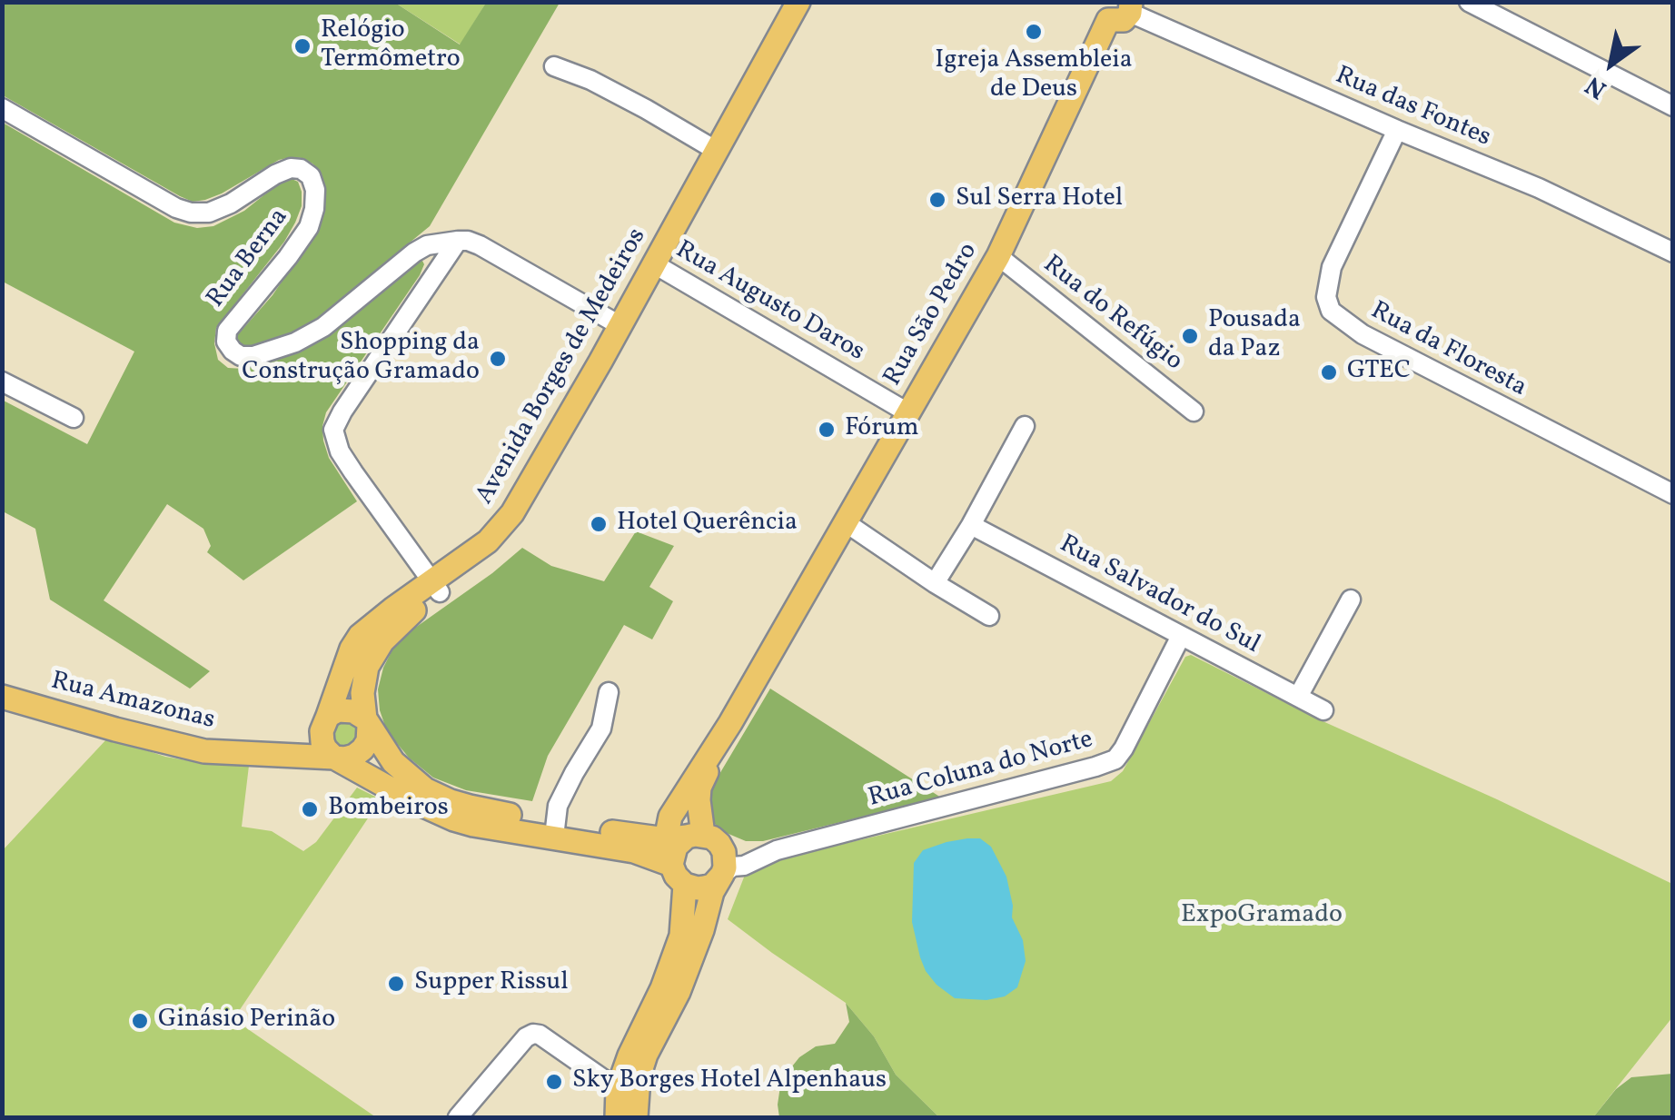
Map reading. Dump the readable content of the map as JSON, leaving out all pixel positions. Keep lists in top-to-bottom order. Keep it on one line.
{"streets":{"main road":["Rua São Pedro","Avenida Borges de Medeiros","Rua Amazonas"],"street":["Rua das Fontes","Rua Berna","Rua Augusto Daros","Rua do Refúgio","Rua da Floresta","Rua Salvador do Sul","Rua Coluna do Norte"]},"crossings":[["Rua das Fontes","Rua São Pedro"],["Rua das Fontes","Rua da Floresta"],["Rua Augusto Daros","Rua São Pedro"],["Rua Augusto Daros","Avenida Borges de Medeiros"],["Rua do Refúgio","Rua São Pedro"],["Rua São Pedro","Rua Coluna do Norte"],["Rua Salvador do Sul","Rua Coluna do Norte"]],"parks":["ExpoGramado"],"places":["Igreja Assembleia de Deus","Relógio Termômetro","Sul Serra Hotel","Pousada da Paz","Shopping da Construção Gramado","GTEC","Fórum","Hotel Querência","Bombeiros","Supper Rissul","Ginásio Perinão","Sky Borges Hotel Alpenhaus"],"north":"bottom left"}
